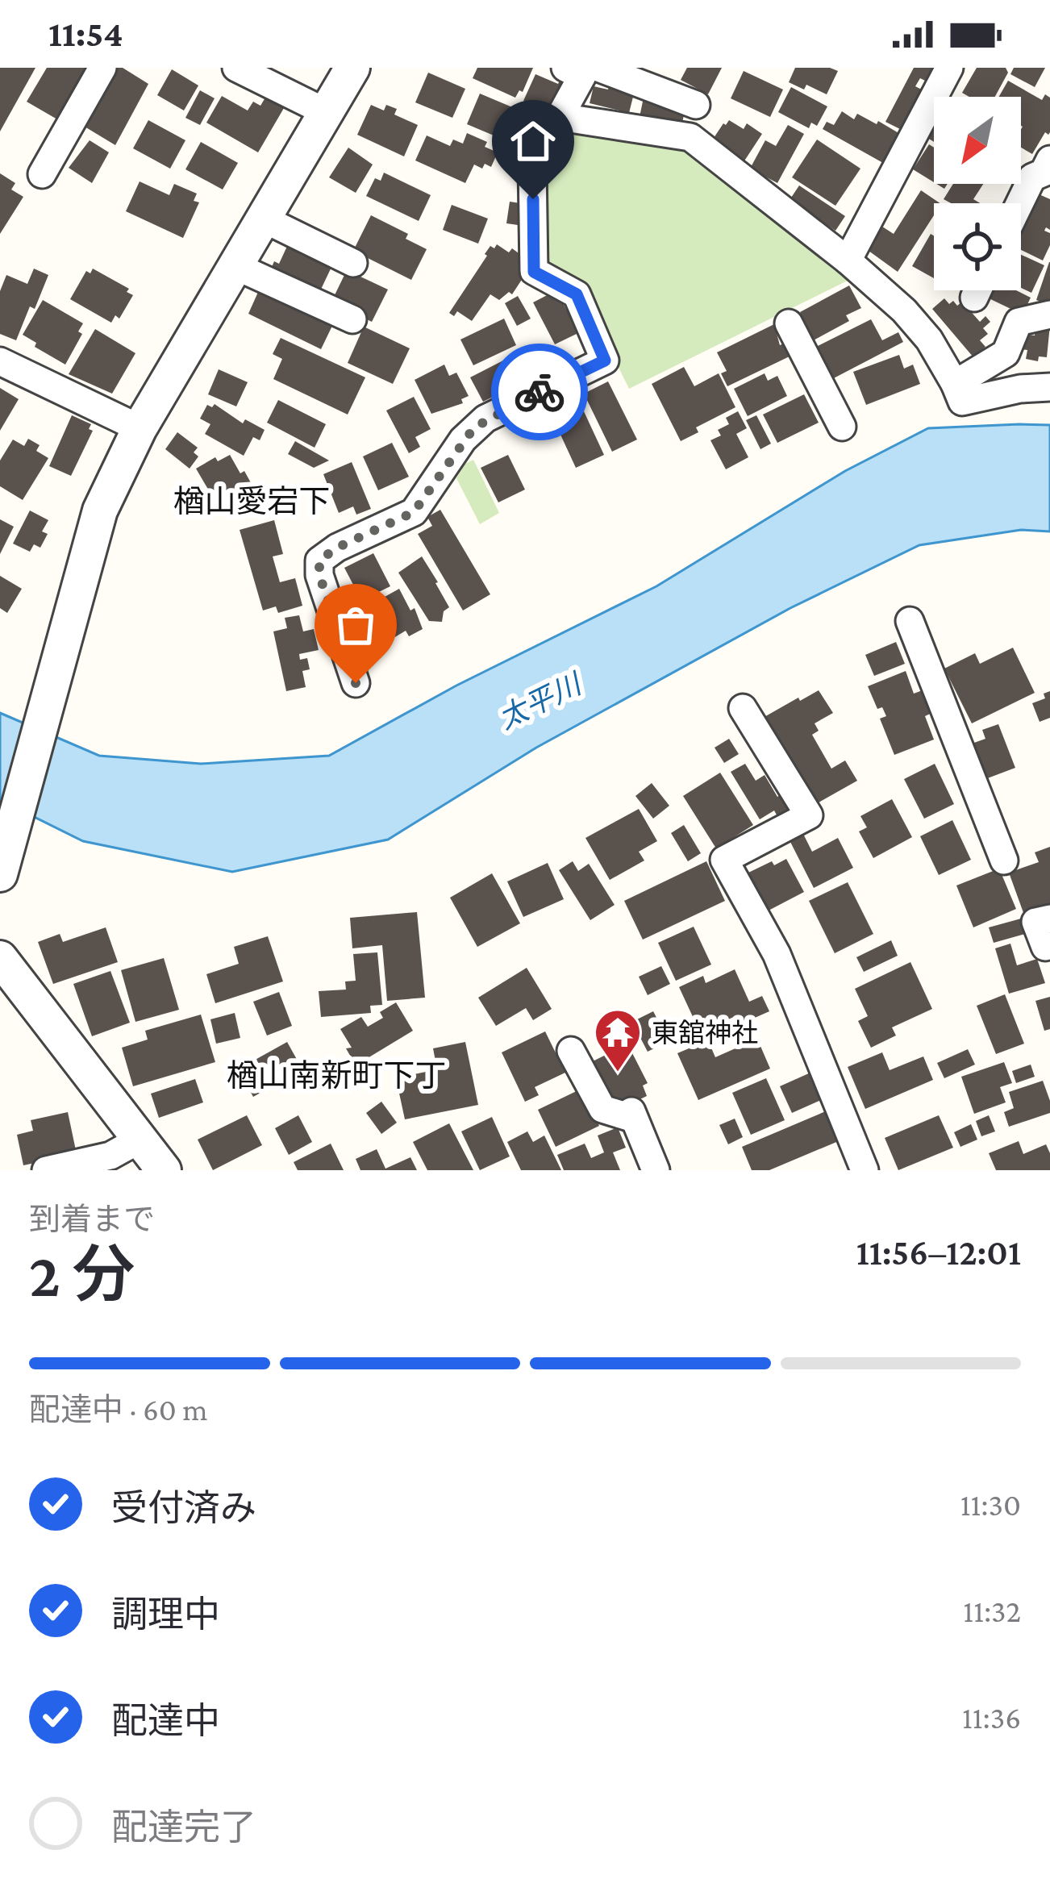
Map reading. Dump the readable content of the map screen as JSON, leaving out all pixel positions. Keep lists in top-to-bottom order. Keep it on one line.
{"districts":["楢山愛宕下","楢山南新町下丁"],"water":["太平川"],"places":{"temple":["東舘神社"]},"north":"bottom left","page":{"status":"11:54","heading":["2 分","到着まで","11:56–12:01"],"bar":"配達中 · 60 m","list":[["受付済み","11:30"],["調理中","11:32"],["配達中","11:36"],"配達完了"]}}
